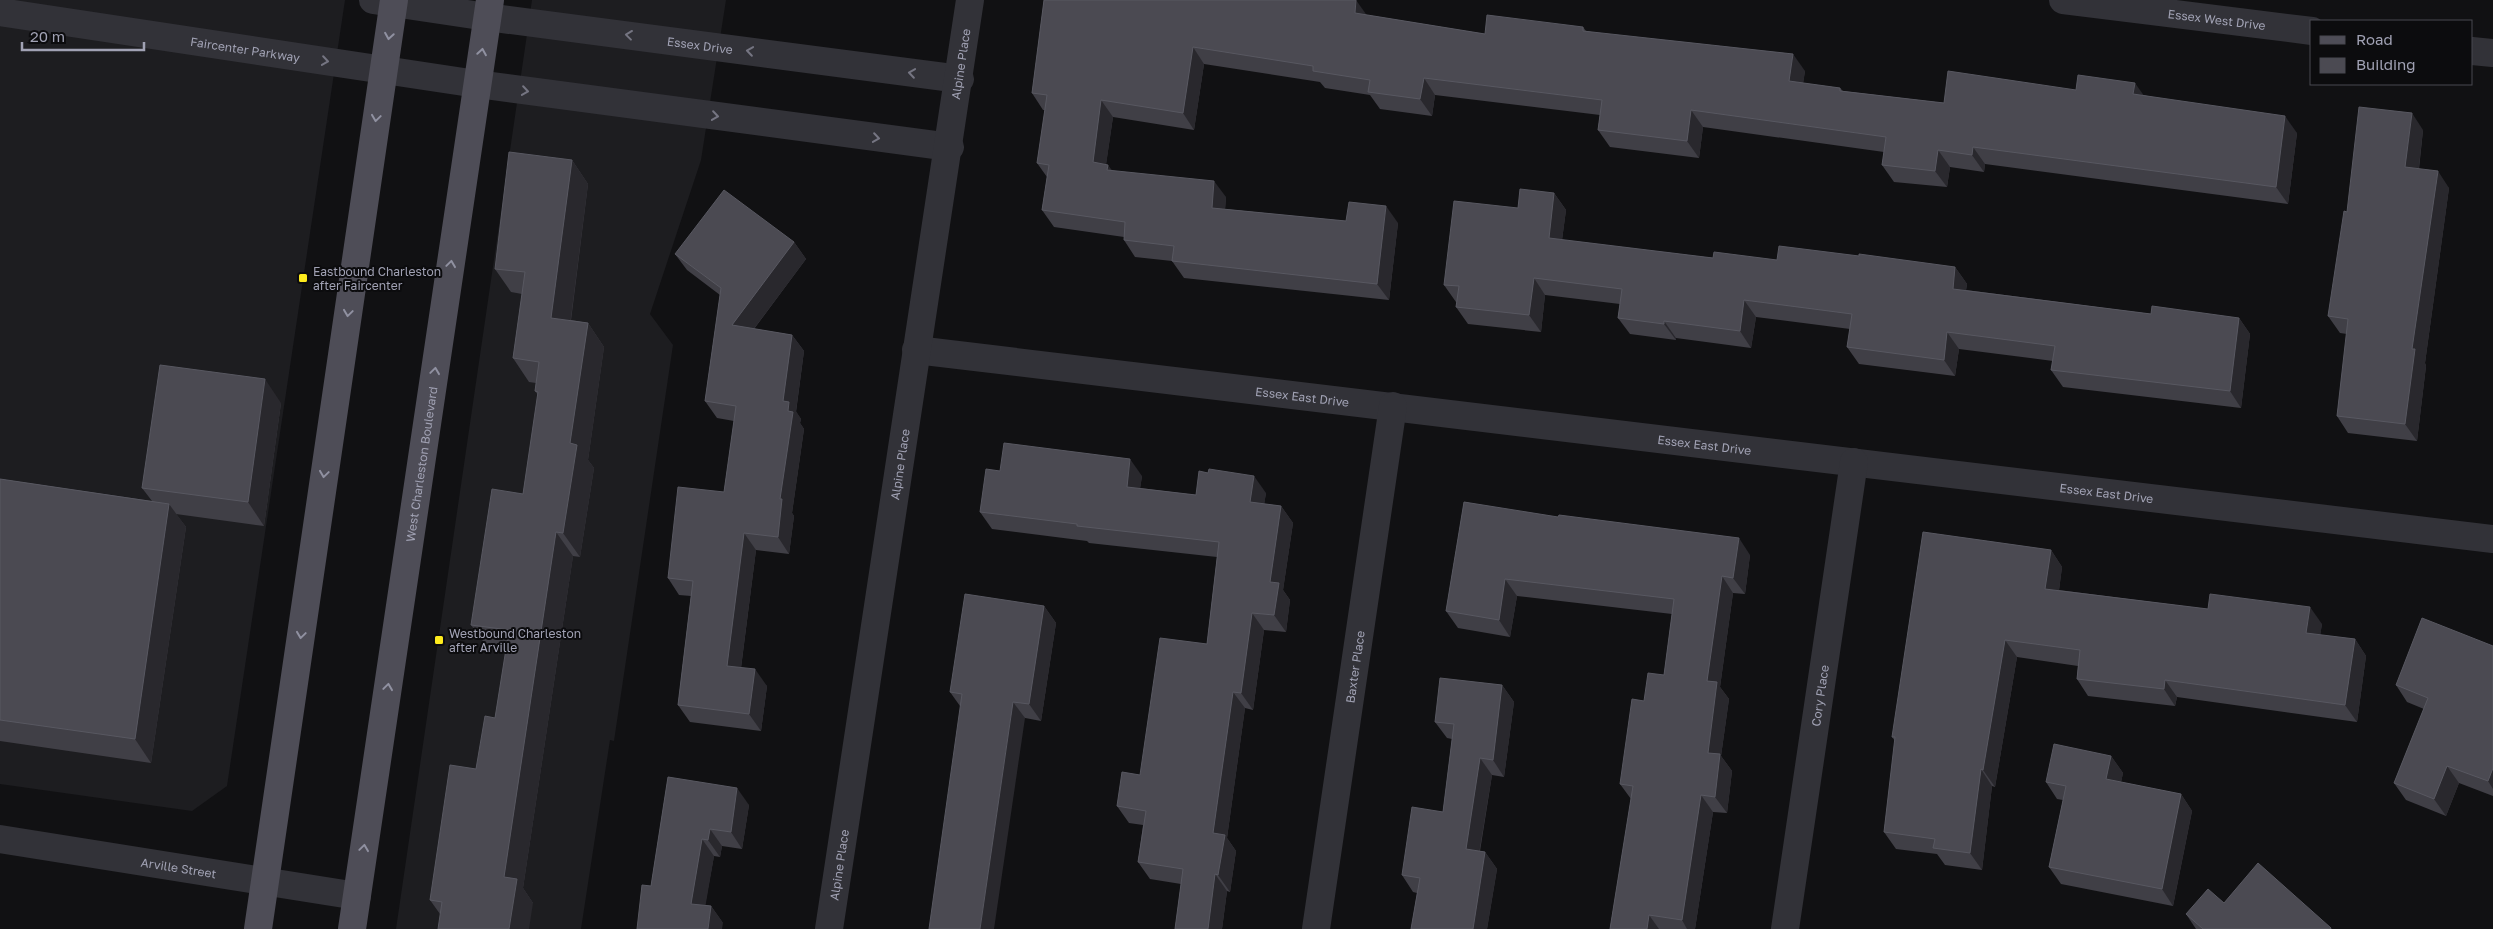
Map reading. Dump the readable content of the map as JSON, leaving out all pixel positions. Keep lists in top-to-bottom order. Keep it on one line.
{"streets":{"main road":["West Charleston Boulevard"],"street":["Essex West Drive","Essex Drive","Faircenter Parkway","Alpine Place","Essex East Drive","Baxter Place","Cory Place","Arville Street"]},"crossings":[["Essex Drive","Alpine Place"],["Essex Drive","West Charleston Boulevard"],["Faircenter Parkway","West Charleston Boulevard"],["Alpine Place","Essex East Drive"],["Essex East Drive","Baxter Place"],["Essex East Drive","Cory Place"],["West Charleston Boulevard","Arville Street"]],"one_way":["Faircenter Parkway"],"places":{"transit":["Eastbound Charleston after Faircenter","Westbound Charleston after Arville"]},"legend":["Road","Building"],"scale_bar":"20 m"}
